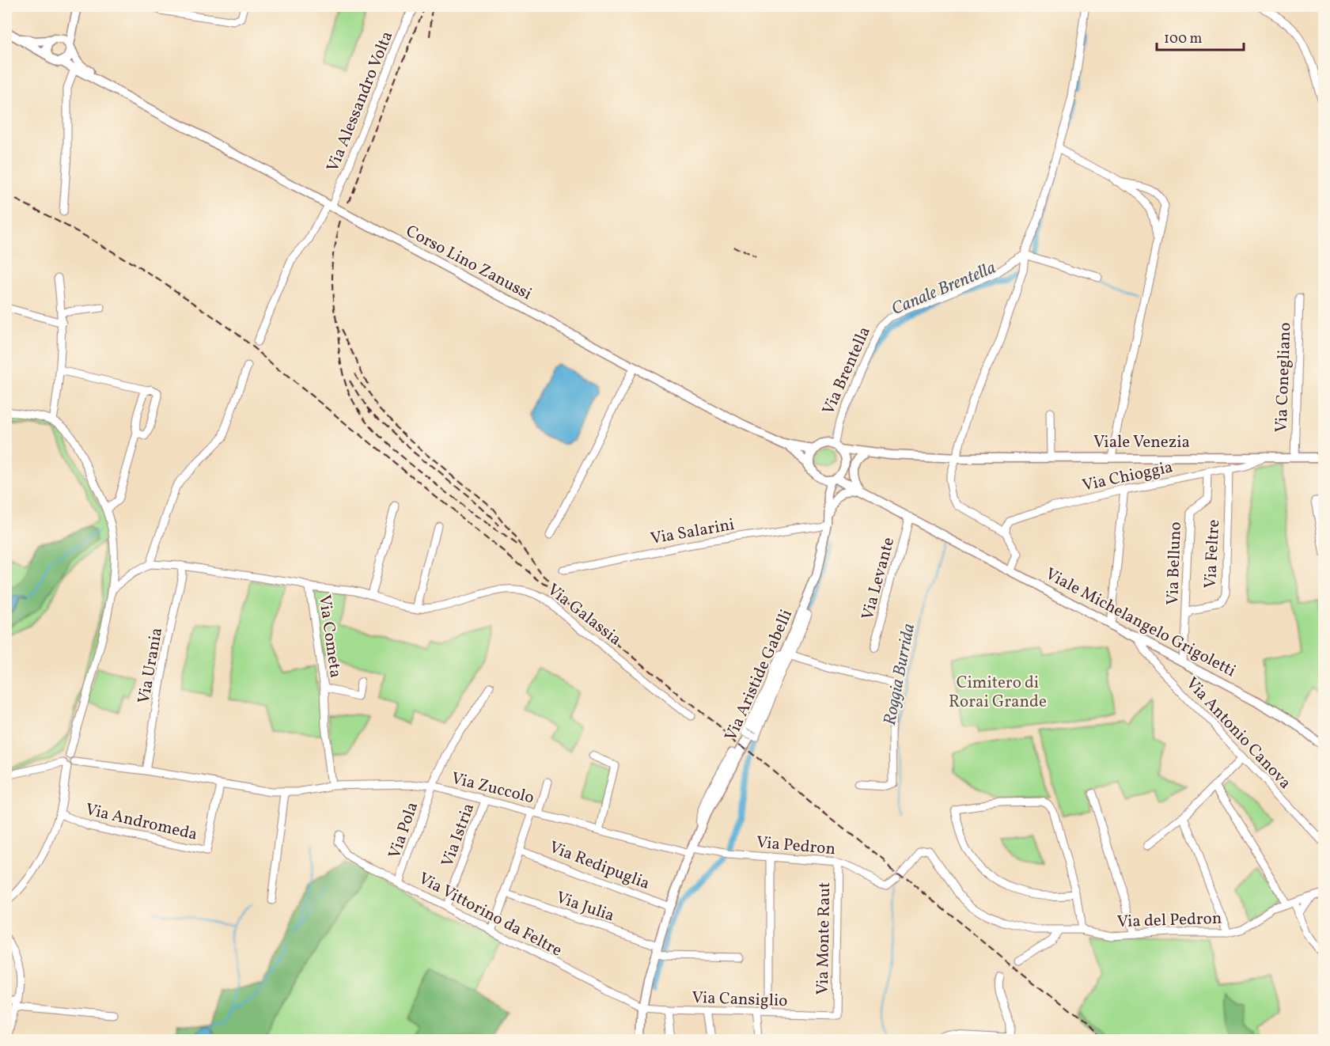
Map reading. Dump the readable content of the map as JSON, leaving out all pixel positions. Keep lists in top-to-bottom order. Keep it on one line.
{"streets":{"main road":["Corso Lino Zanussi","Viale Venezia","Viale Michelangelo Grigoletti","Via Aristide Gabelli"],"street":["Via Alessandro Volta","Via Brentella","Via Conegliano","Via Chioggia","Via Salarini","Via Feltre","Via Belluno","Via Levante","Via Galassia","Via Cometa","Via Urania","Via Antonio Canova","Via Zuccolo","Via Andromeda","Via Pola","Via Istria","Via Pedron","Via Redipuglia","Via Julia","Via Vittorino da Feltre","Via del Pedron","Via Monte Raut","Via Cansiglio"]},"crossings":[["Via Alessandro Volta","Corso Lino Zanussi"],["Corso Lino Zanussi","Via Brentella"],["Corso Lino Zanussi","Via Aristide Gabelli"],["Via Brentella","Via Aristide Gabelli"],["Via Conegliano","Viale Venezia"],["Viale Venezia","Via Chioggia"],["Via Chioggia","Via Feltre"],["Via Chioggia","Via Belluno"],["Via Salarini","Via Aristide Gabelli"],["Via Feltre","Via Belluno"],["Via Belluno","Viale Michelangelo Grigoletti"],["Via Levante","Viale Michelangelo Grigoletti"],["Via Galassia","Via Cometa"],["Via Galassia","Via Urania"],["Viale Michelangelo Grigoletti","Via Antonio Canova"],["Via Cometa","Via Zuccolo"],["Via Urania","Via Zuccolo"],["Via Aristide Gabelli","Via Zuccolo"],["Via Aristide Gabelli","Via Pedron"],["Via Aristide Gabelli","Via Redipuglia"],["Via Aristide Gabelli","Via Julia"],["Via Aristide Gabelli","Via Vittorino da Feltre"],["Via Aristide Gabelli","Via Cansiglio"],["Via Zuccolo","Via Andromeda"],["Via Zuccolo","Via Pola"],["Via Zuccolo","Via Istria"],["Via Zuccolo","Via Pedron"],["Via Pola","Via Vittorino da Feltre"],["Via Istria","Via Vittorino da Feltre"],["Via Pedron","Via del Pedron"],["Via Pedron","Via Monte Raut"],["Via Vittorino da Feltre","Via Cansiglio"],["Via Monte Raut","Via Cansiglio"]],"water":["Canale Brentella","Roggia Burrida"],"parks":["Cimitero di Rorai Grande"],"scale_bar":"100 m"}
